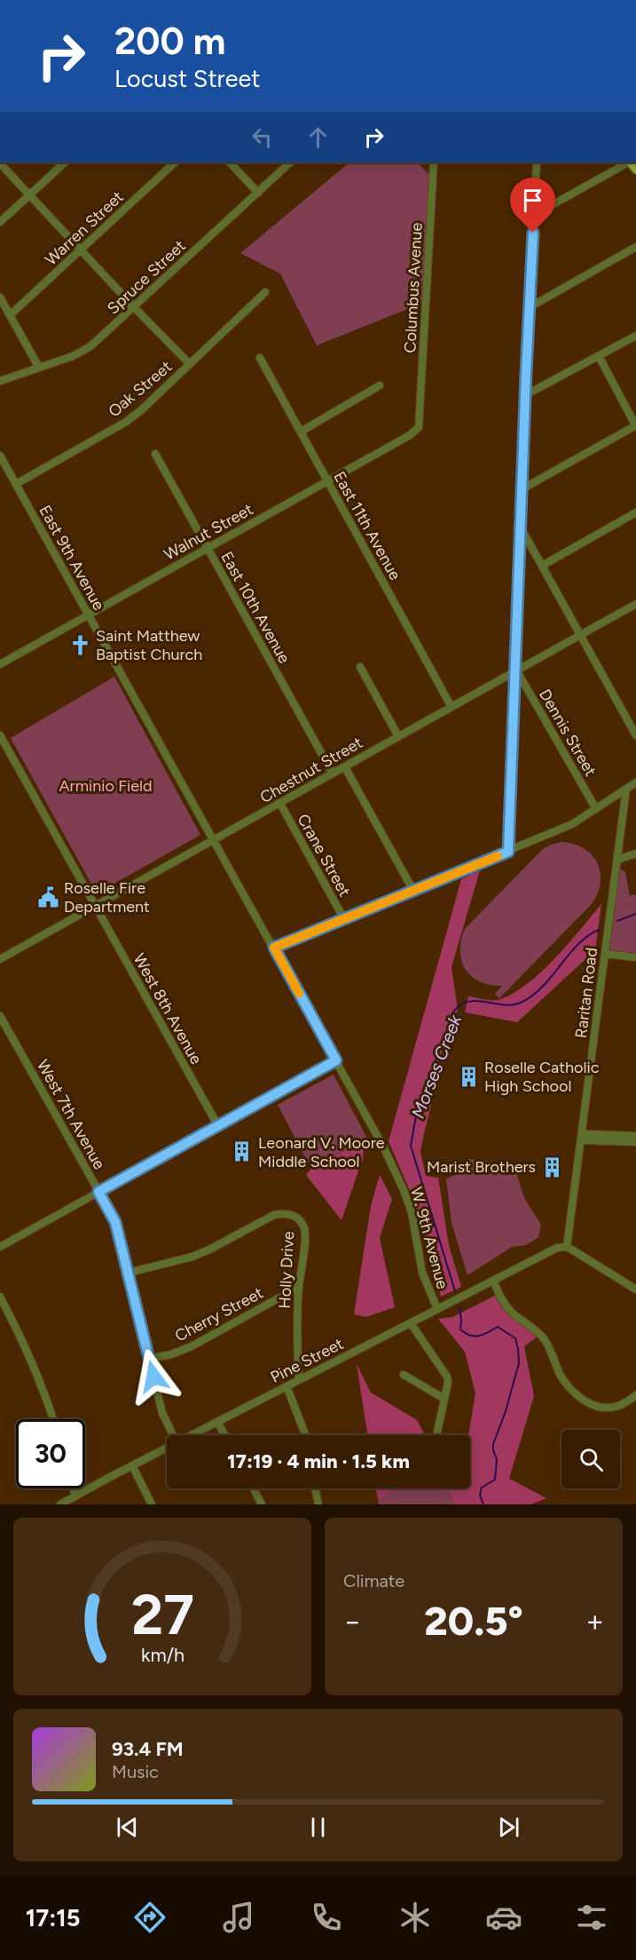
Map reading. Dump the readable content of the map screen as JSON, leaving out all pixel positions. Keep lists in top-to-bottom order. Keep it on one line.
{"streets":{"street":["Warren Street","Spruce Street","Columbus Avenue","Oak Street","East 11th Avenue","Walnut Street","East 9th Avenue","East 10th Avenue","Dennis Street","Chestnut Street","Crane Street","Raritan Road","West 8th Avenue","West 7th Avenue","W. 9th Avenue","Holly Drive","Cherry Street","Pine Street"]},"crossings":[["Columbus Avenue","Walnut Street"],["Oak Street","East 9th Avenue"],["East 11th Avenue","Walnut Street"],["East 11th Avenue","Chestnut Street"],["Walnut Street","East 9th Avenue"],["Walnut Street","East 10th Avenue"],["East 9th Avenue","Chestnut Street"],["East 9th Avenue","W. 9th Avenue"],["East 10th Avenue","Chestnut Street"],["Dennis Street","Chestnut Street"],["Chestnut Street","Crane Street"],["Chestnut Street","West 8th Avenue"],["Raritan Road","Pine Street"],["West 7th Avenue","Holly Drive"],["West 7th Avenue","Cherry Street"],["W. 9th Avenue","Pine Street"],["Holly Drive","Cherry Street"],["Holly Drive","Pine Street"]],"water":["Morses Creek"],"parks":["Arminio Field"],"places":{"church":["Saint Matthew Baptist Church"],"public building":["Roselle Fire Department"],"building":["Roselle Catholic High School","Leonard V. Moore Middle School","Marist Brothers"]},"page":{"turn":["200 m","Locust Street"],"limit":"30","trip":"17:19 · 4 min · 1.5 km","tile":"Climate","heat":["−","20.5°","+"],"song":["93.4 FM","Music"],"tabs":"17:15","gauge":["27","km/h"]}}
